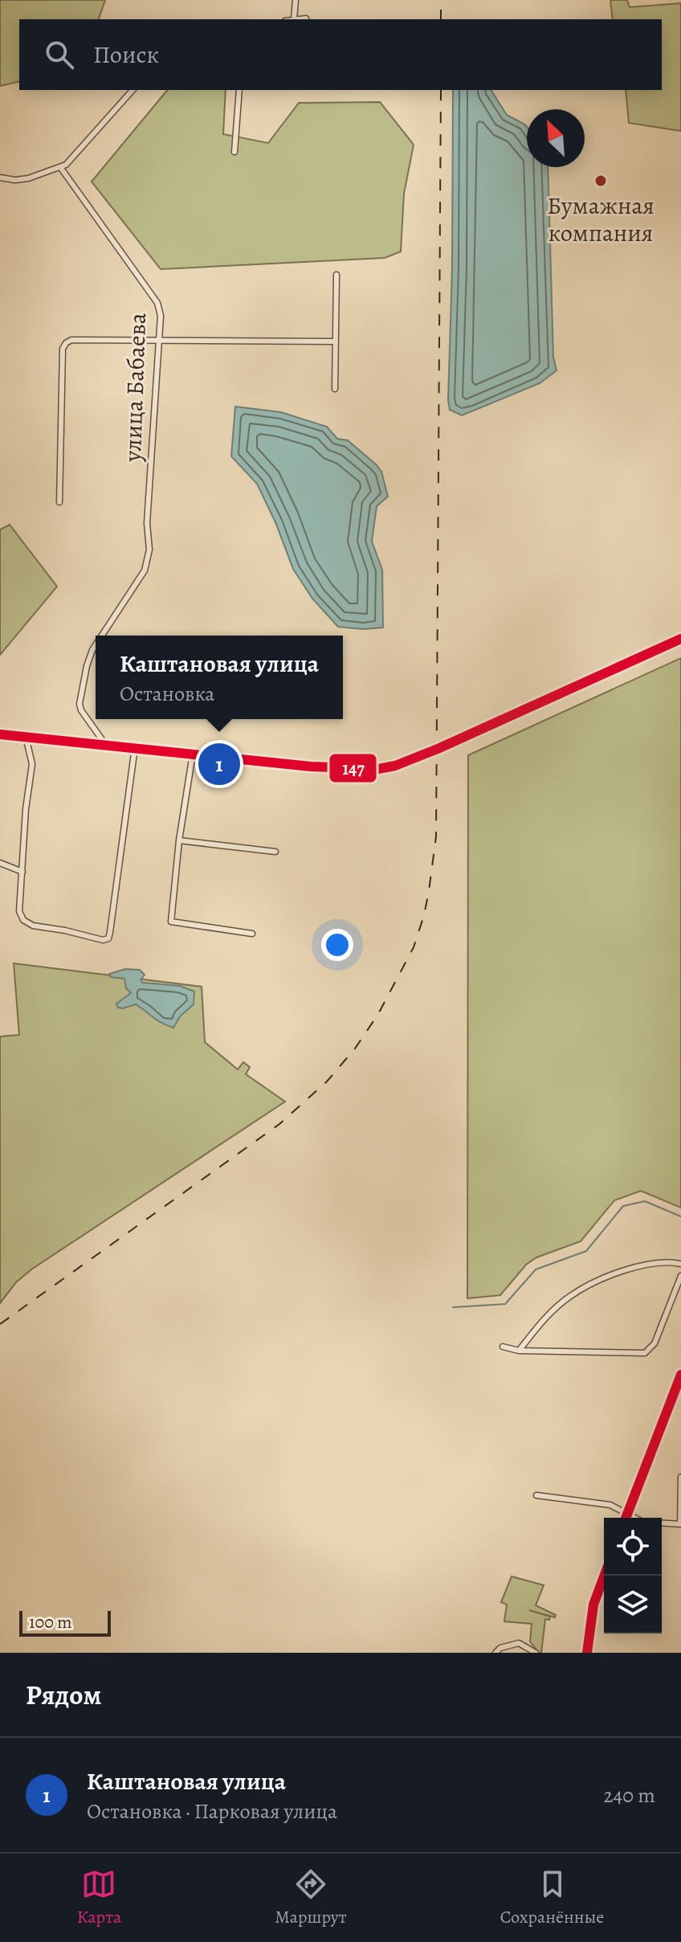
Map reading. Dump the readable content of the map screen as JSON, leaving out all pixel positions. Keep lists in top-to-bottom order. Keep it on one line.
{"streets":{"street":["улица Бабаева"]},"places":["Бумажная компания"],"lines":["transit line 147"],"scale_bar":"100 m","north":"top left","page":{"search":"Поиск","popup":["Каштановая улица","Остановка"],"pins":"1","scale":"100 m","heading":"Рядом","list":[{"mark":"1","name":"Каштановая улица","note":"Остановка · Парковая улица","value":"240 m"}],"nav":["Карта","Маршрут","Сохранённые"]}}
